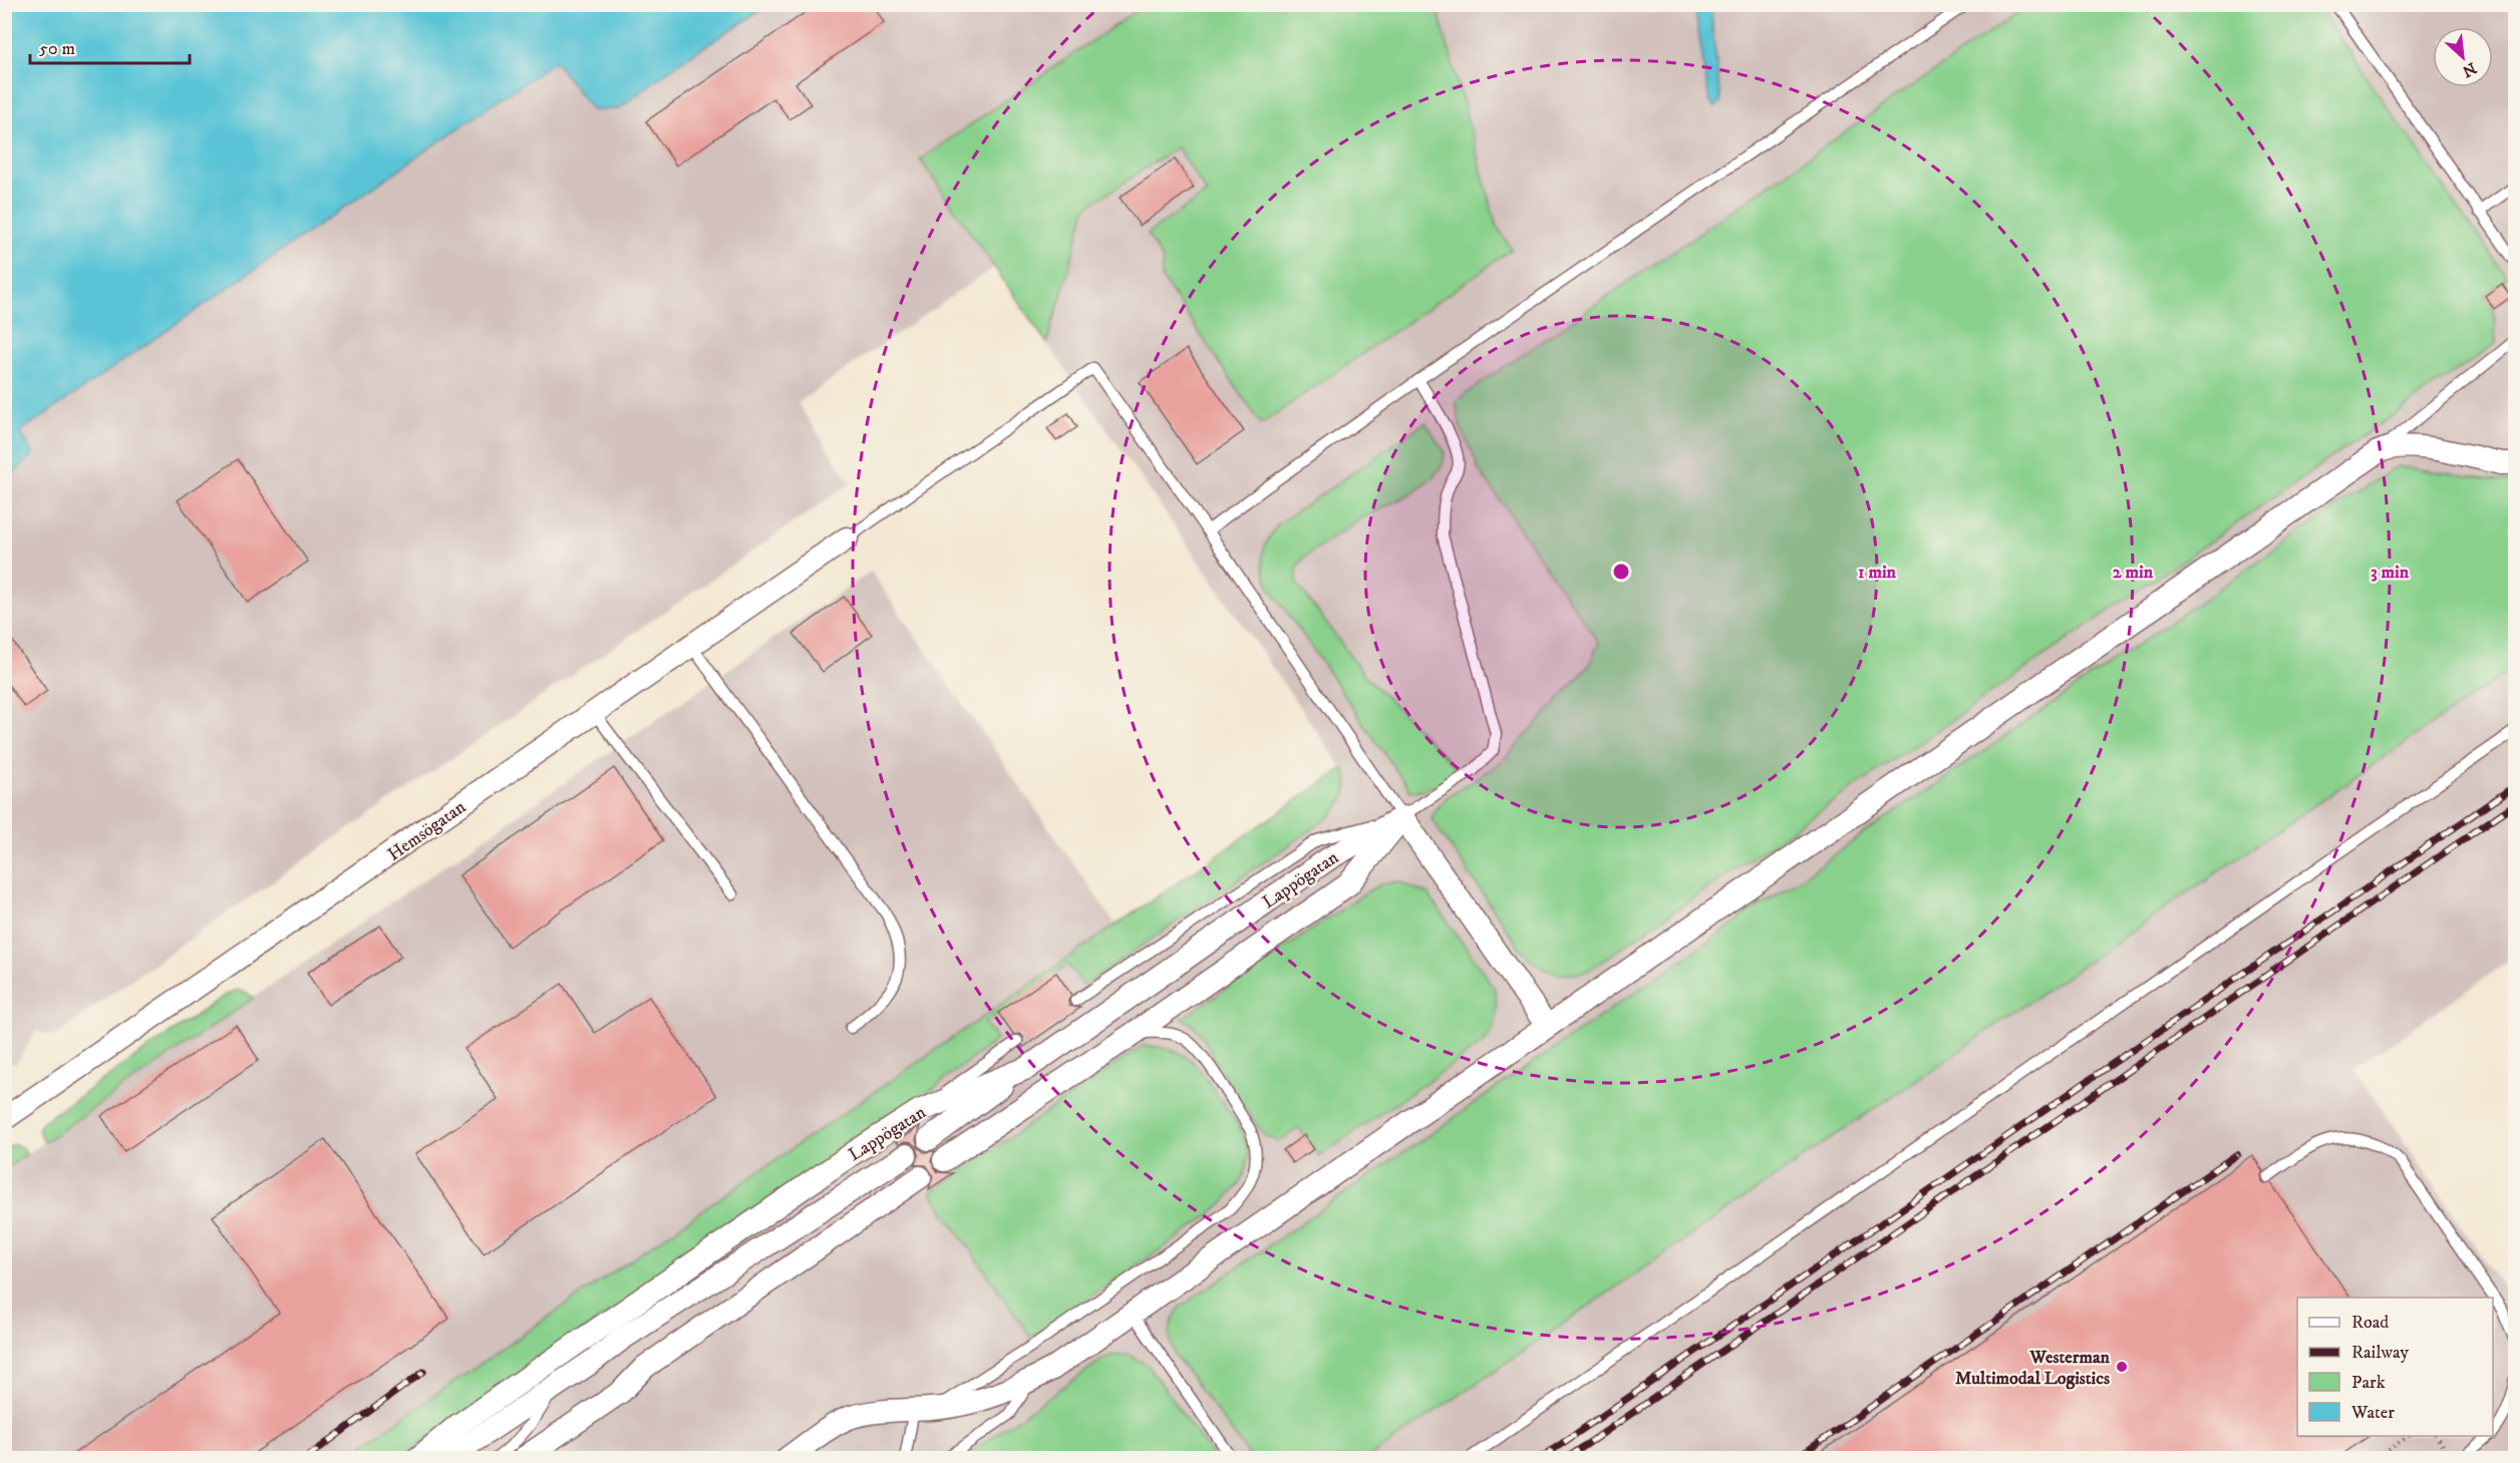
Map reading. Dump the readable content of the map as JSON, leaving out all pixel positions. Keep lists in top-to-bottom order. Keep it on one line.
{"streets":{"street":["Hemsögatan","Lappögatan"]},"places":["Westerman Multimodal Logistics"],"legend":["Road","Railway","Park","Water"],"scale_bar":"50 m","north":"bottom right","rings":["1 min","2 min","3 min"]}
